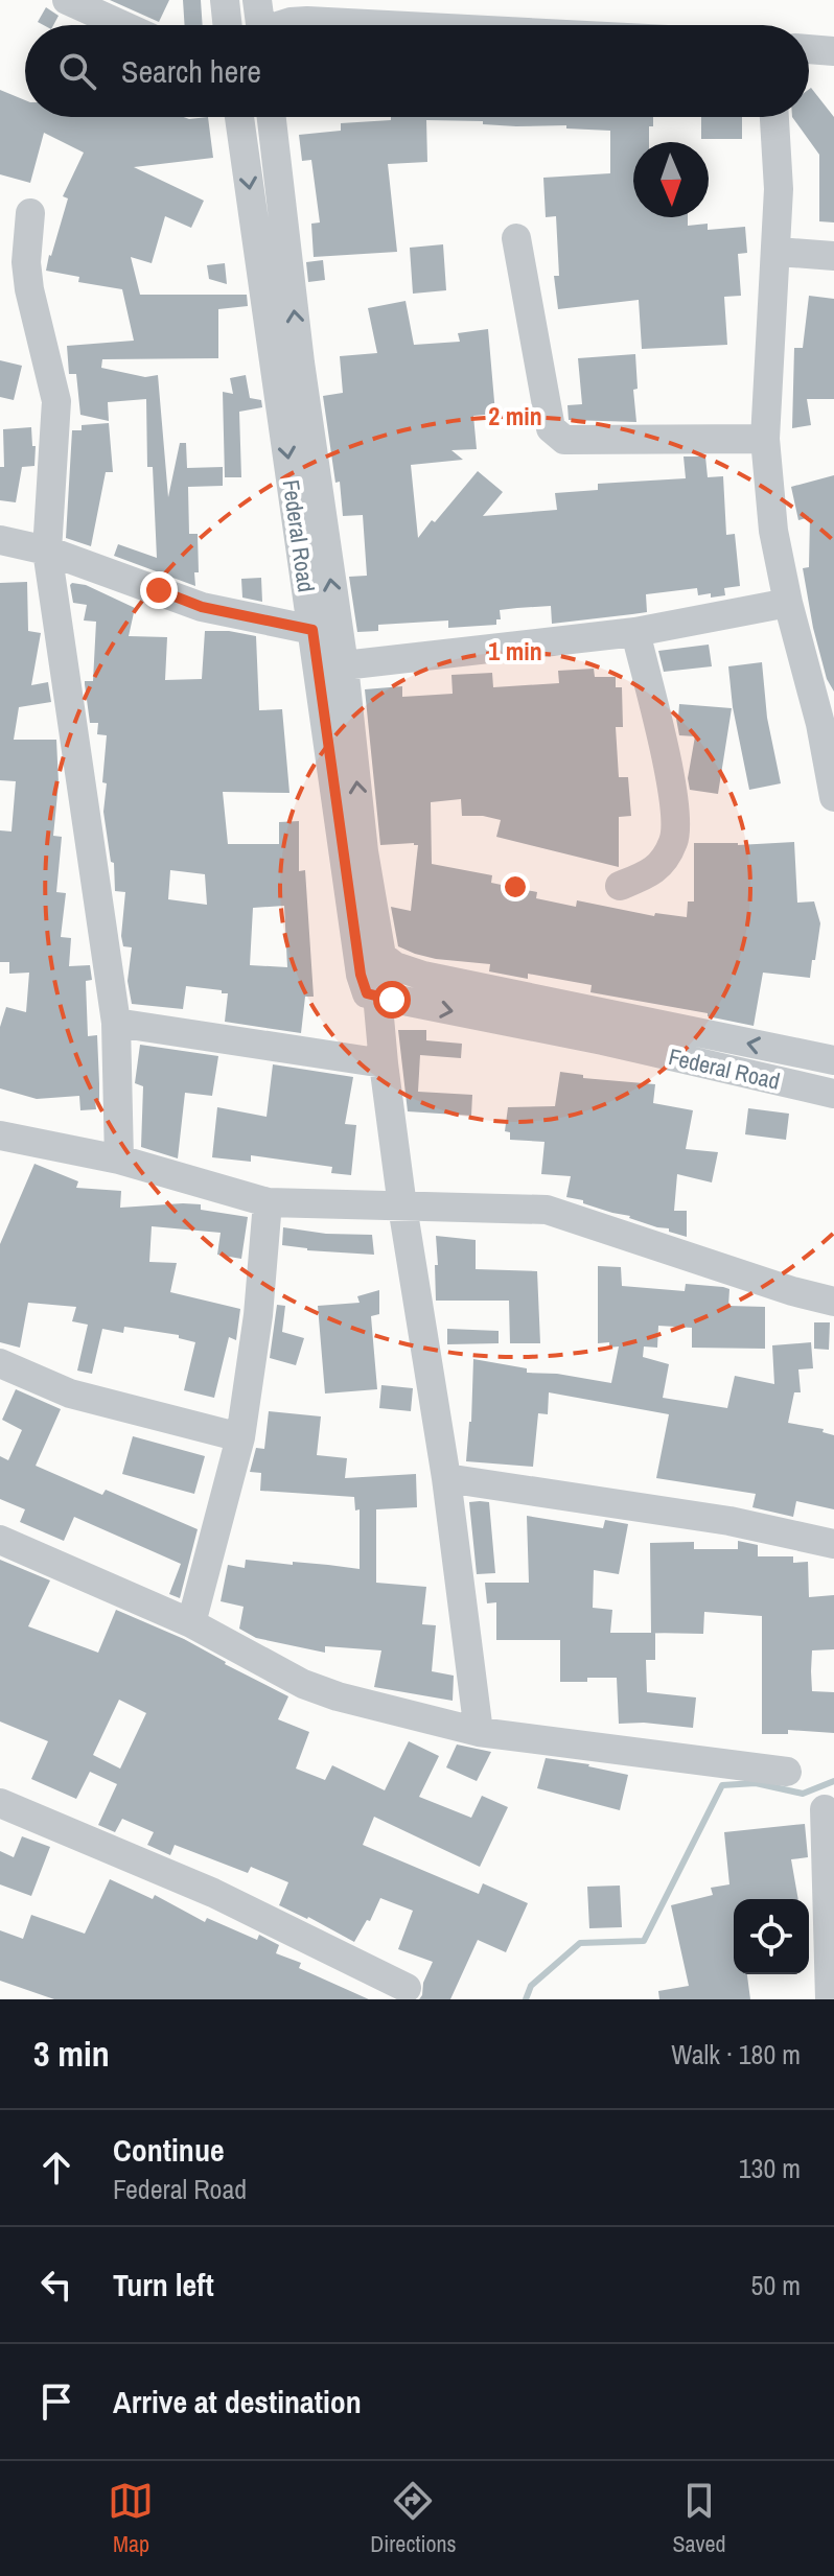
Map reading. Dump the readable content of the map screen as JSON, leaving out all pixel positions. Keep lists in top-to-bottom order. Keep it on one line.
{"streets":{"street":["Federal Road"]},"north":"bottom","page":{"search":"Search here","heading":["3 min","Walk · 180 m"],"list":[["Continue","Federal Road","130 m"],["Turn left","50 m"],"Arrive at destination"],"nav":["Map","Directions","Saved"]},"rings":["2 min","1 min"]}
